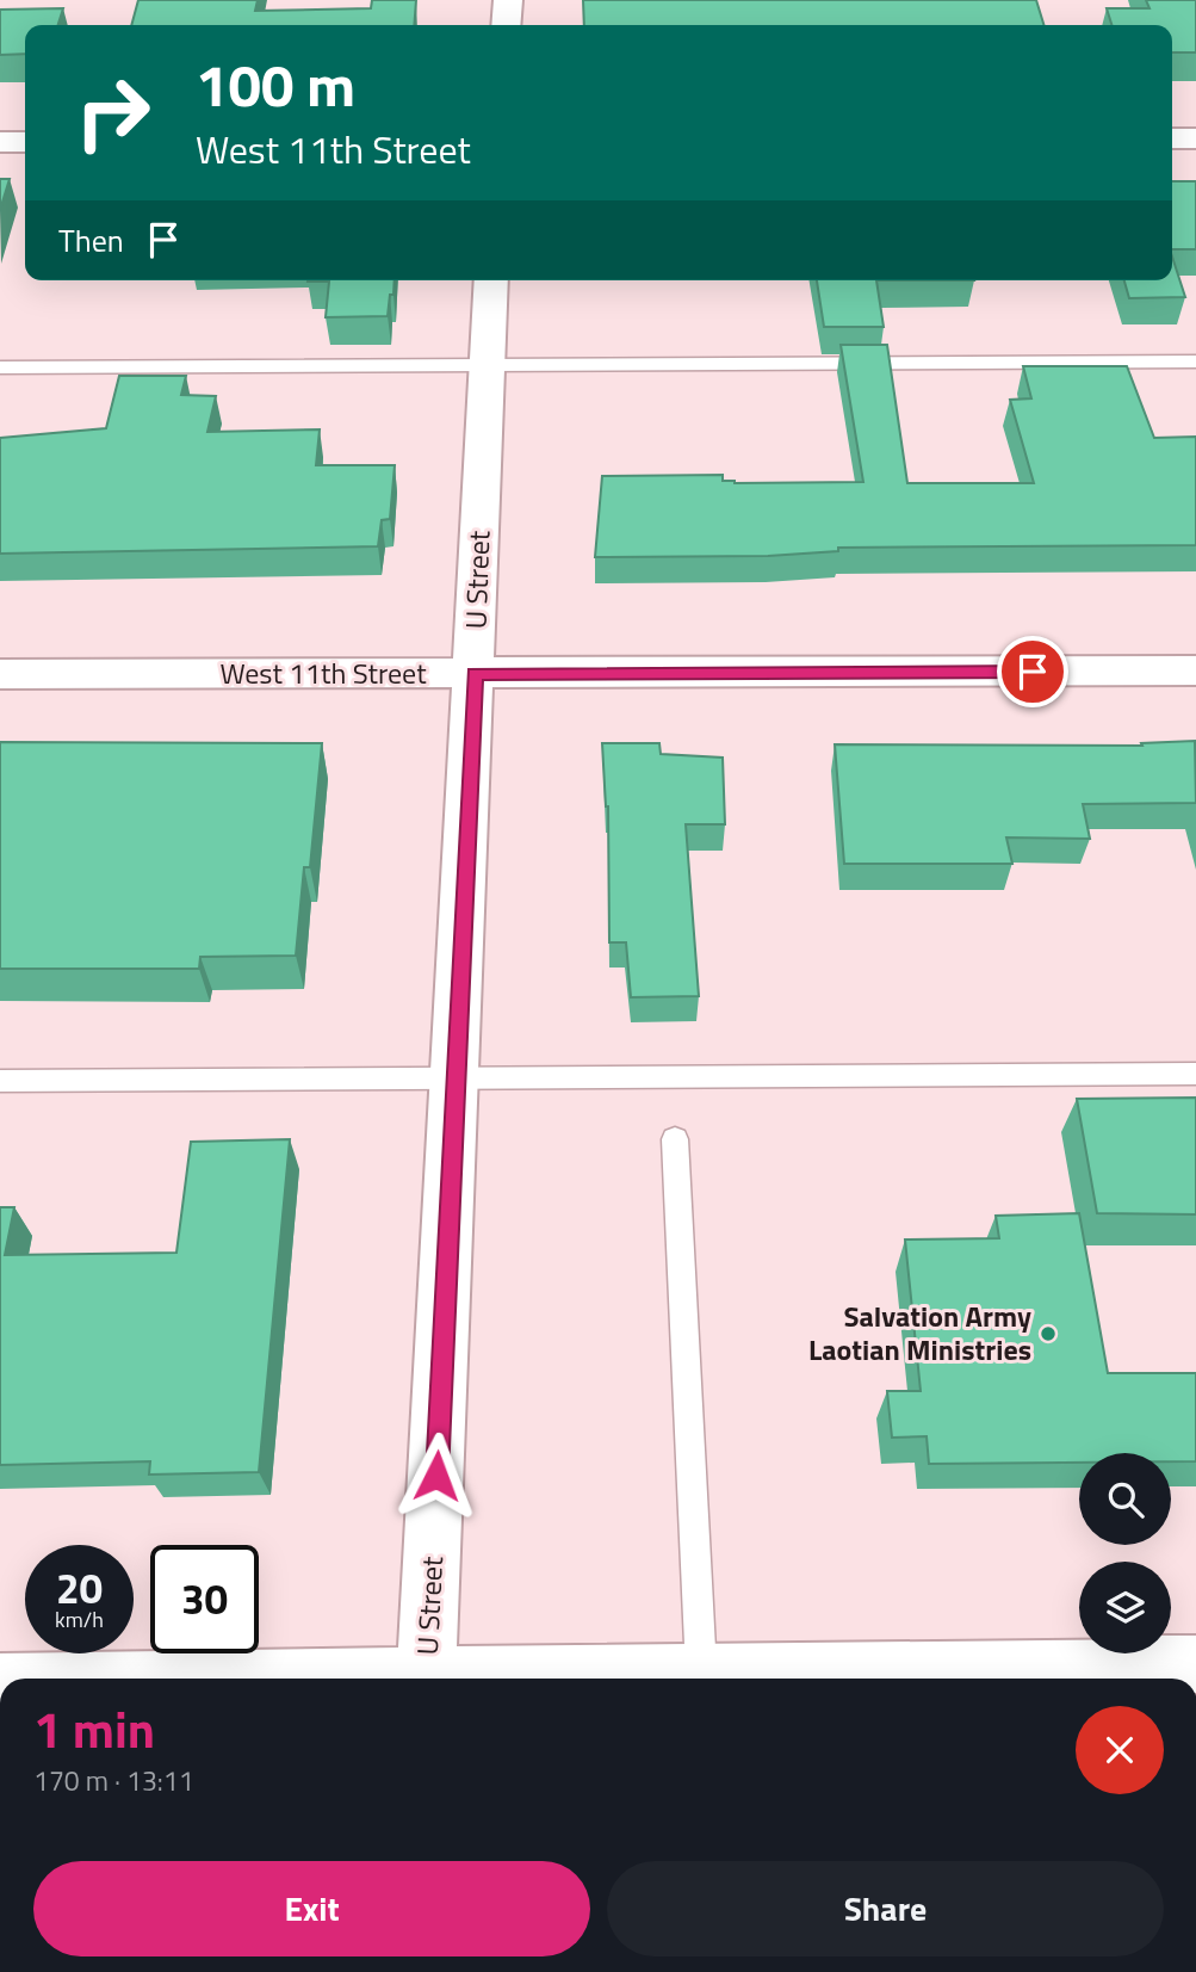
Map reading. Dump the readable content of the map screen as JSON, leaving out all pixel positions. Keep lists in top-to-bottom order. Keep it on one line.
{"streets":{"street":["U Street","West 11th Street"]},"crossings":[["U Street","West 11th Street"]],"places":["Salvation Army Laotian Ministries"],"page":{"turn":["100 m","West 11th Street"],"then":"Then","speed":"20 km/h","limit":"30","heading":["1 min","170 m · 13:11"],"buttons":["Exit","Share"]}}
